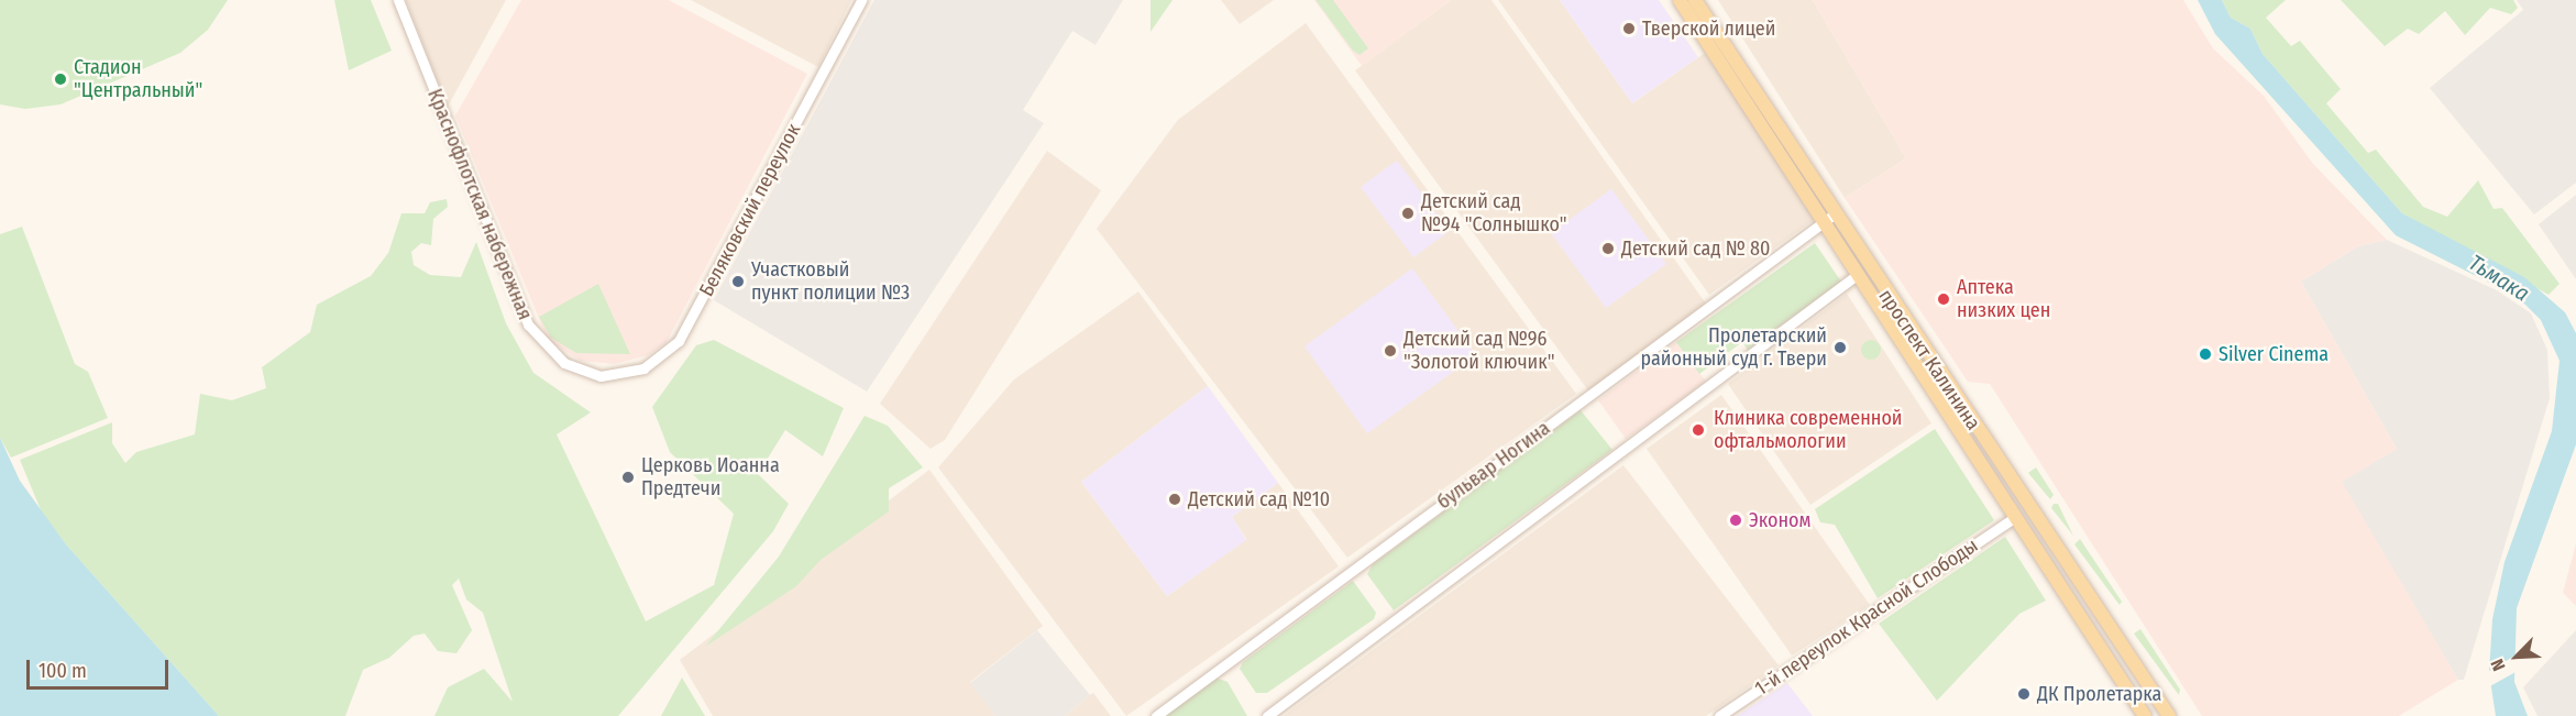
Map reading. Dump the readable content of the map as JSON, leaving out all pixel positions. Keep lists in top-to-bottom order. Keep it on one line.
{"streets":{"main road":["проспект Калинина"],"street":["Краснофлотская набережная","Беляковский переулок","бульвар Ногина","1-й переулок Красной Слободы"]},"crossings":[["Краснофлотская набережная","Беляковский переулок"],["проспект Калинина","бульвар Ногина"],["проспект Калинина","1-й переулок Красной Слободы"]],"water":["Тьмака"],"places":["Тверской лицей","Стадион \"Центральный\"","Детский сад №94 \"Солнышко\"","Детский сад № 80","Участковый пункт полиции №3","Аптека низких цен","Пролетарский районный суд г. Твери","Детский сад №96 \"Золотой ключик\"","Silver Cinema","Клиника современной офтальмологии","Церковь Иоанна Предтечи","Детский сад №10","Эконом","ДК Пролетарка"],"scale_bar":"100 m","north":"bottom left"}
